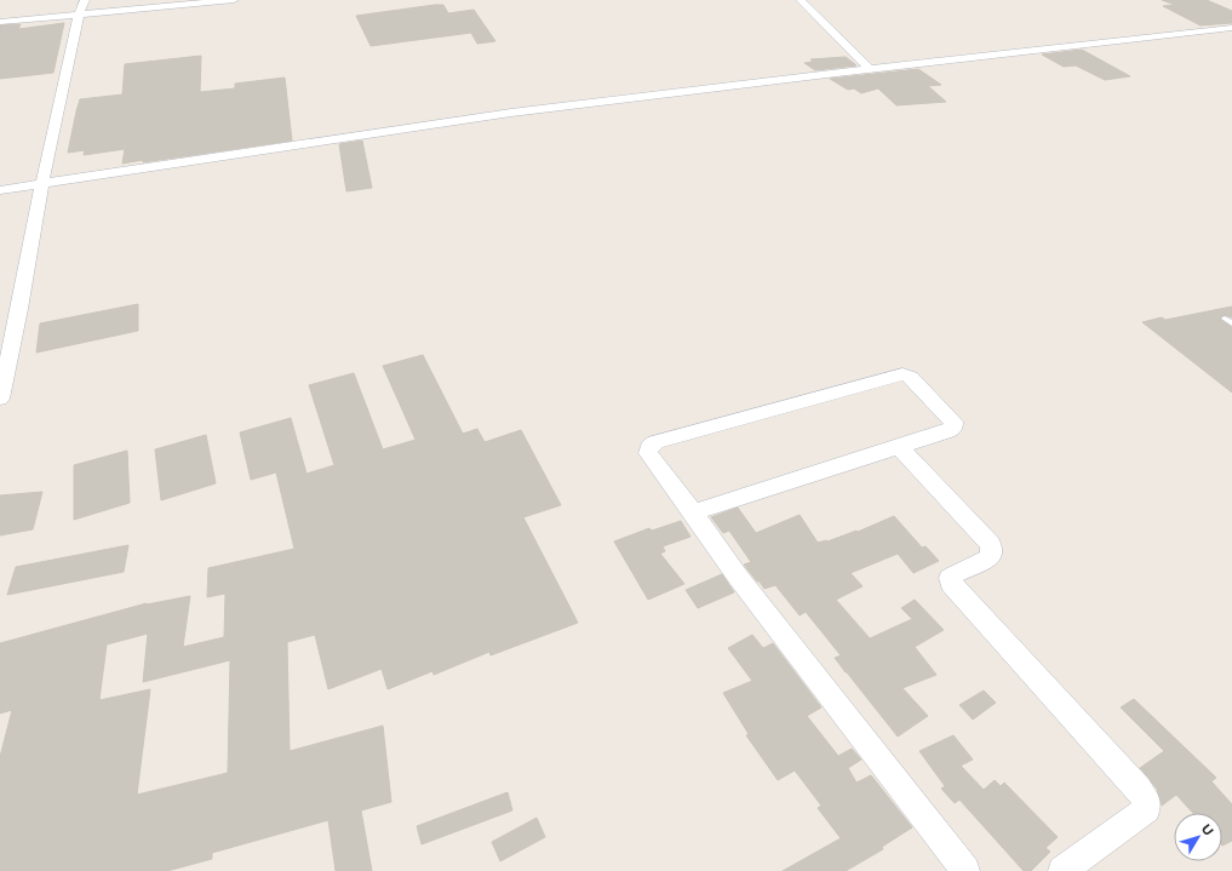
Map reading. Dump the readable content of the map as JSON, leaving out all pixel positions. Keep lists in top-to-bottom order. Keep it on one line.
{"north":"top right"}
